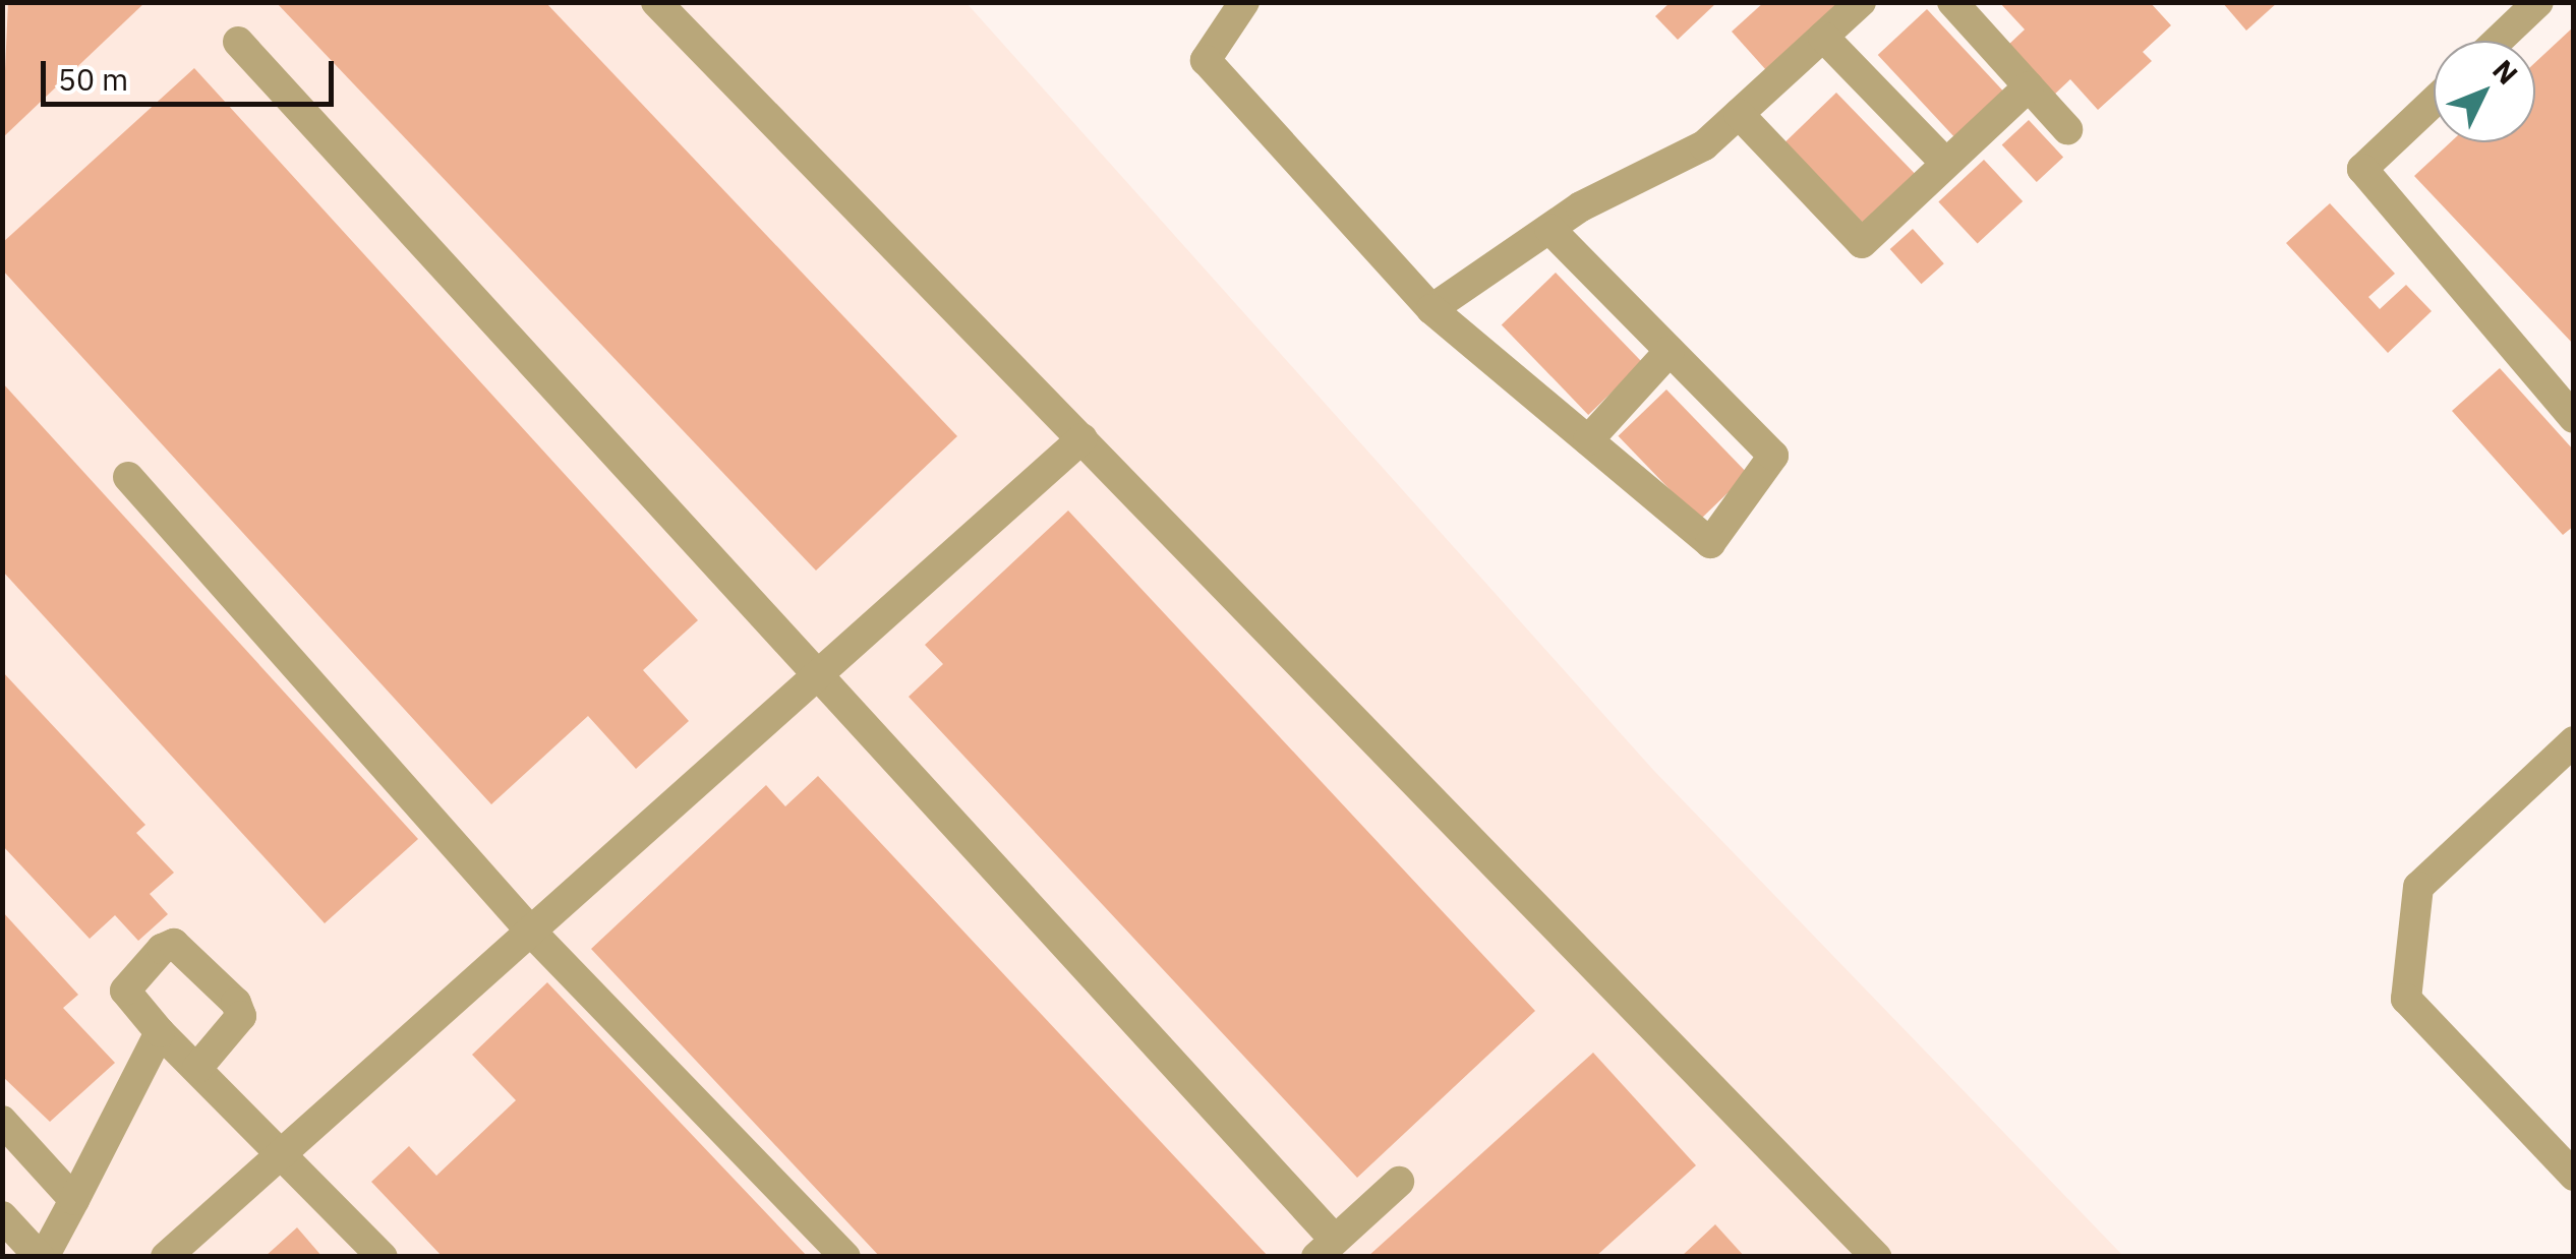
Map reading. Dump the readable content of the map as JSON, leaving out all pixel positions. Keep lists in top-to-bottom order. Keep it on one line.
{"scale_bar":"50 m","north":"top right"}
